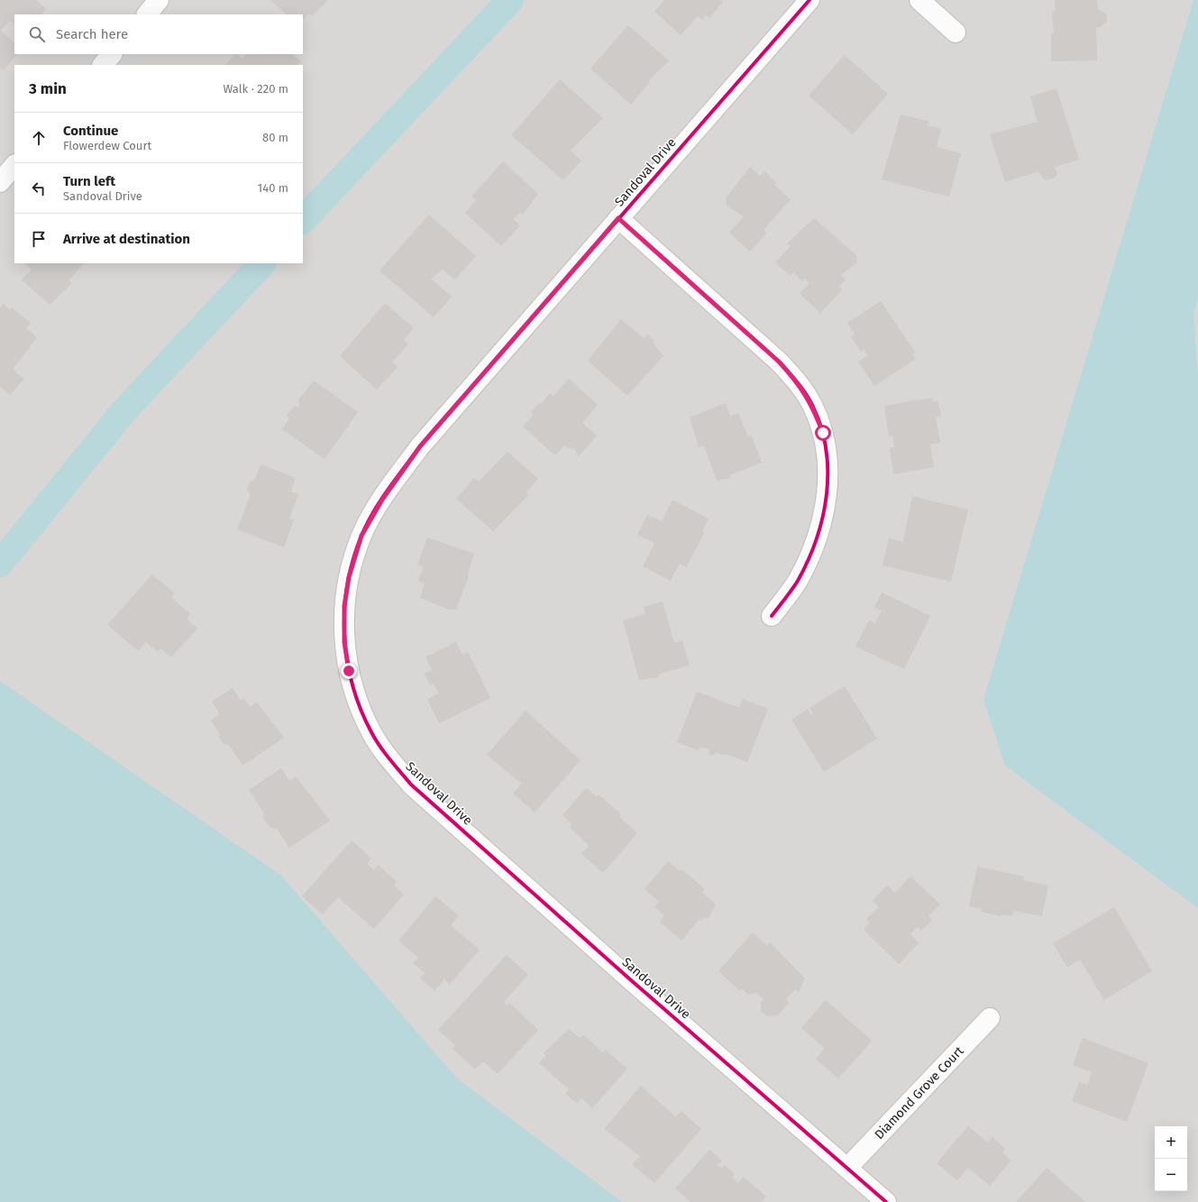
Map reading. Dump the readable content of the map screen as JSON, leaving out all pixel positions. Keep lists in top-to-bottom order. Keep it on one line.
{"streets":{"street":["Sandoval Drive","Diamond Grove Court"]},"crossings":[["Sandoval Drive","Diamond Grove Court"]],"page":{"search":"Search here","heading":["3 min","Walk · 220 m"],"list":[["Continue","Flowerdew Court","80 m"],["Turn left","Sandoval Drive","140 m"],"Arrive at destination"],"map_buttons":["+","−"]}}
